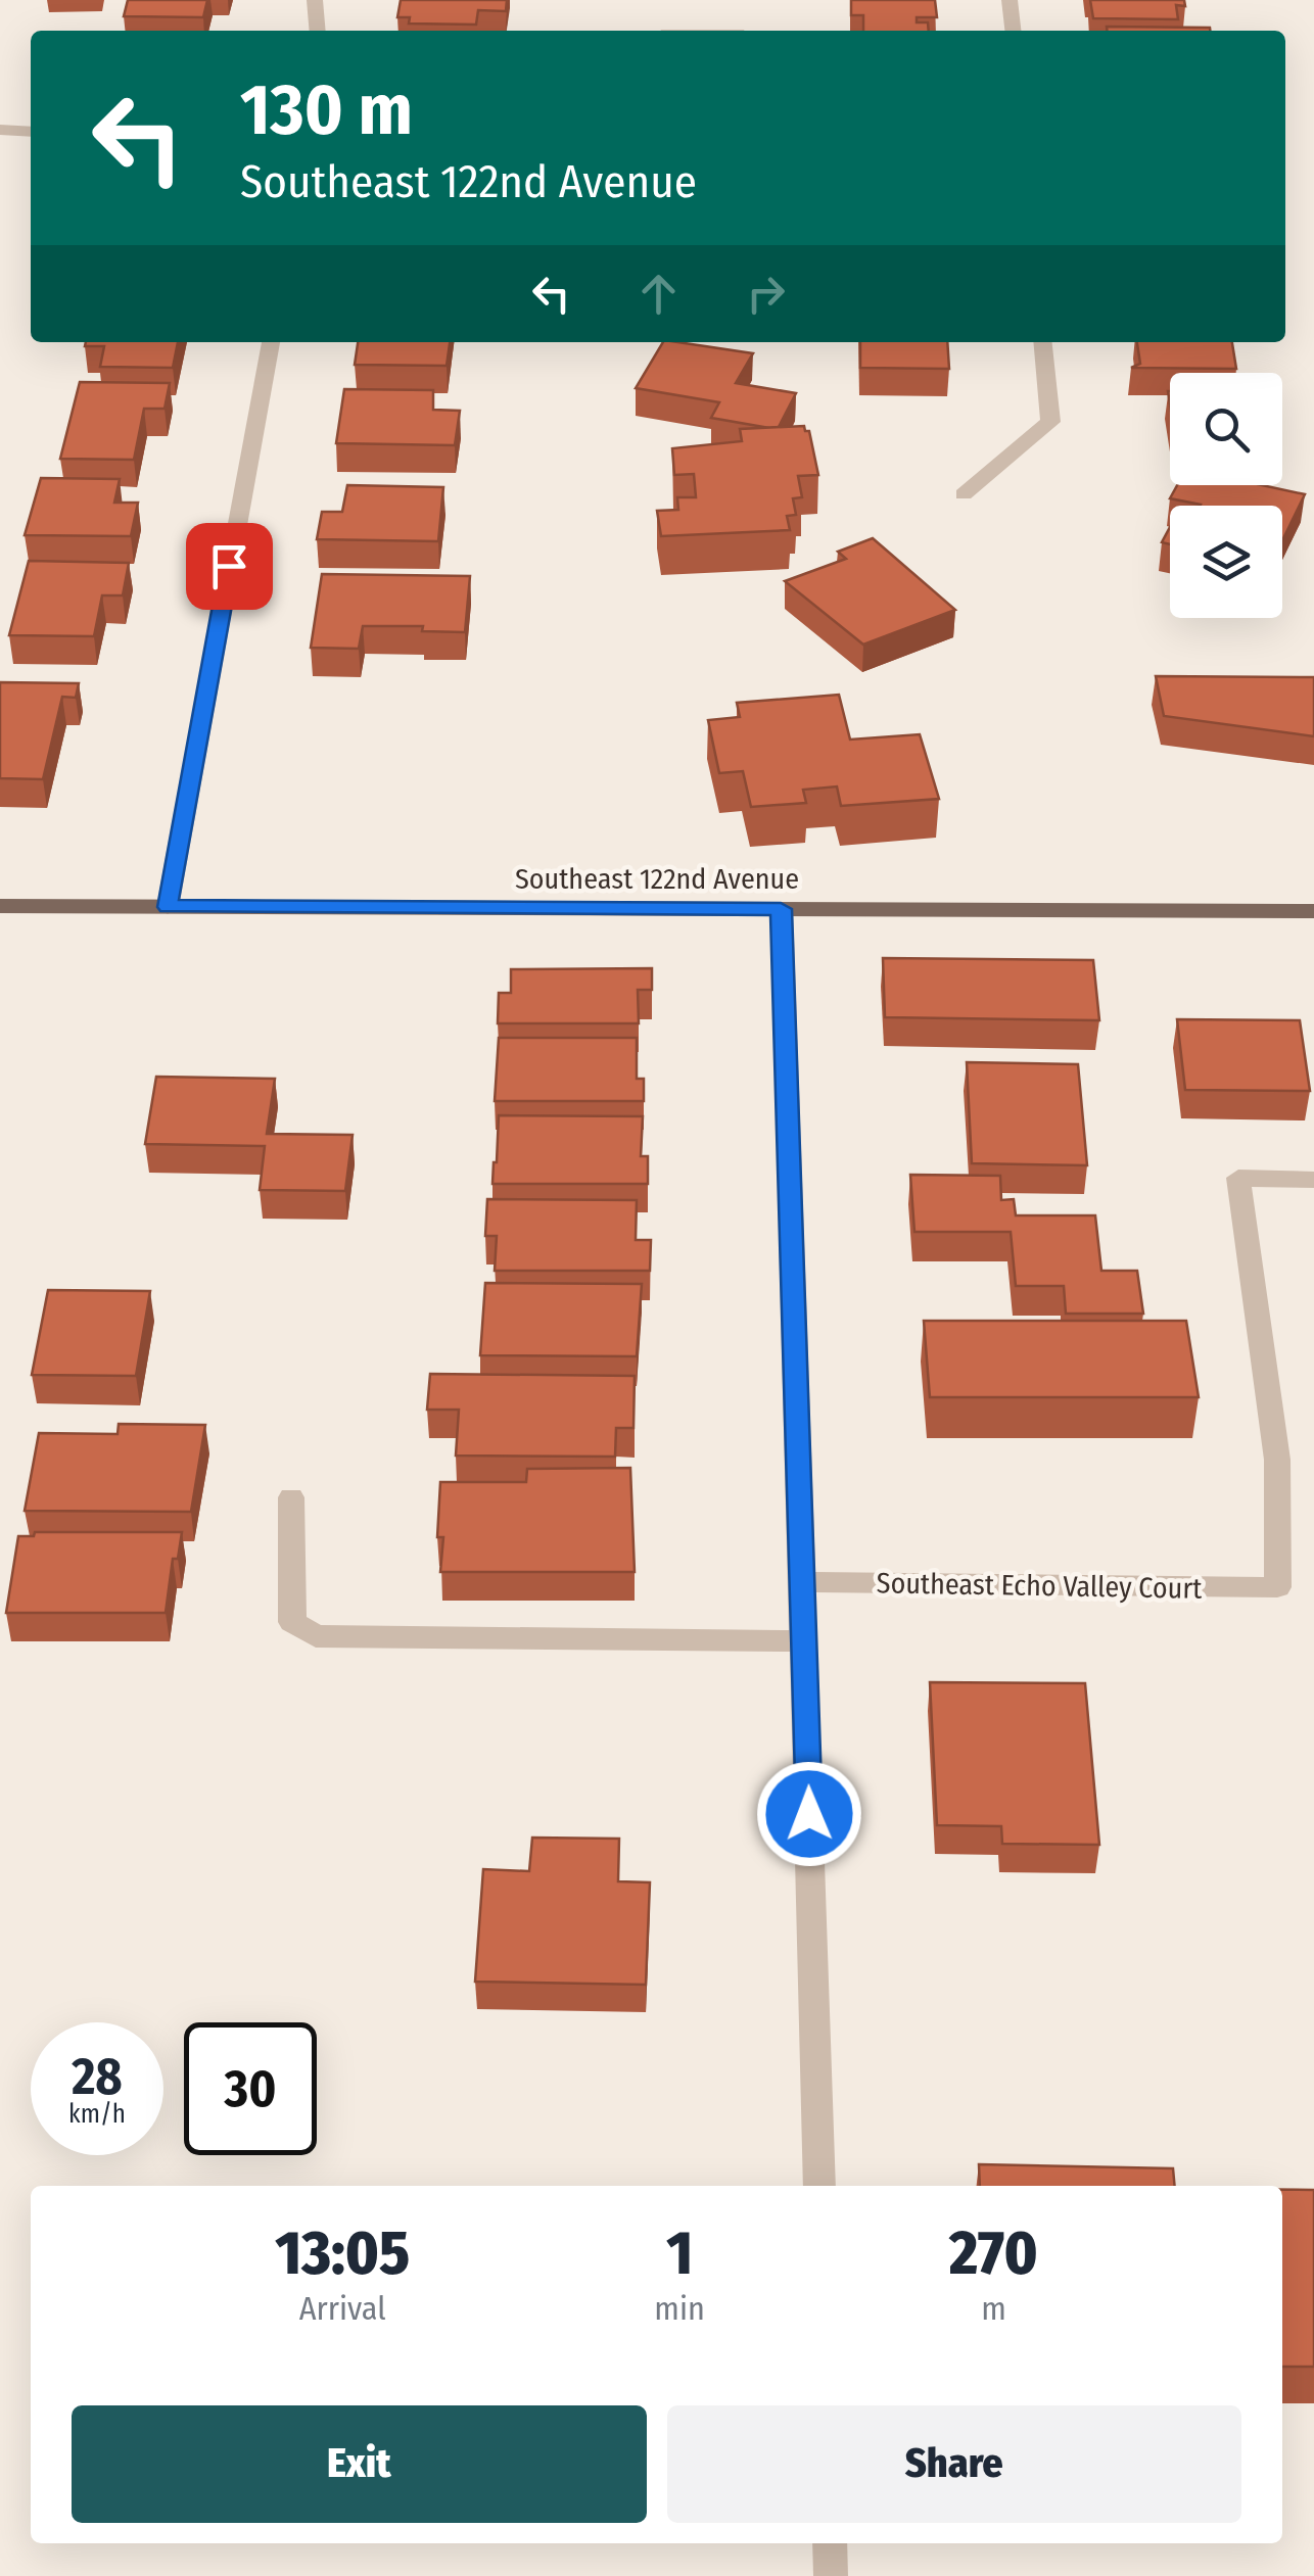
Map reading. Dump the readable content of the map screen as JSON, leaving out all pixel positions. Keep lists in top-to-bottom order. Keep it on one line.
{"streets":{"main road":["Southeast 122nd Avenue"],"street":["Southeast Echo Valley Court"]},"page":{"turn":["130 m","Southeast 122nd Avenue"],"speed":"28 km/h","limit":"30","eta":["13:05","Arrival","1","min","270","m"],"buttons":["Exit","Share"]}}
